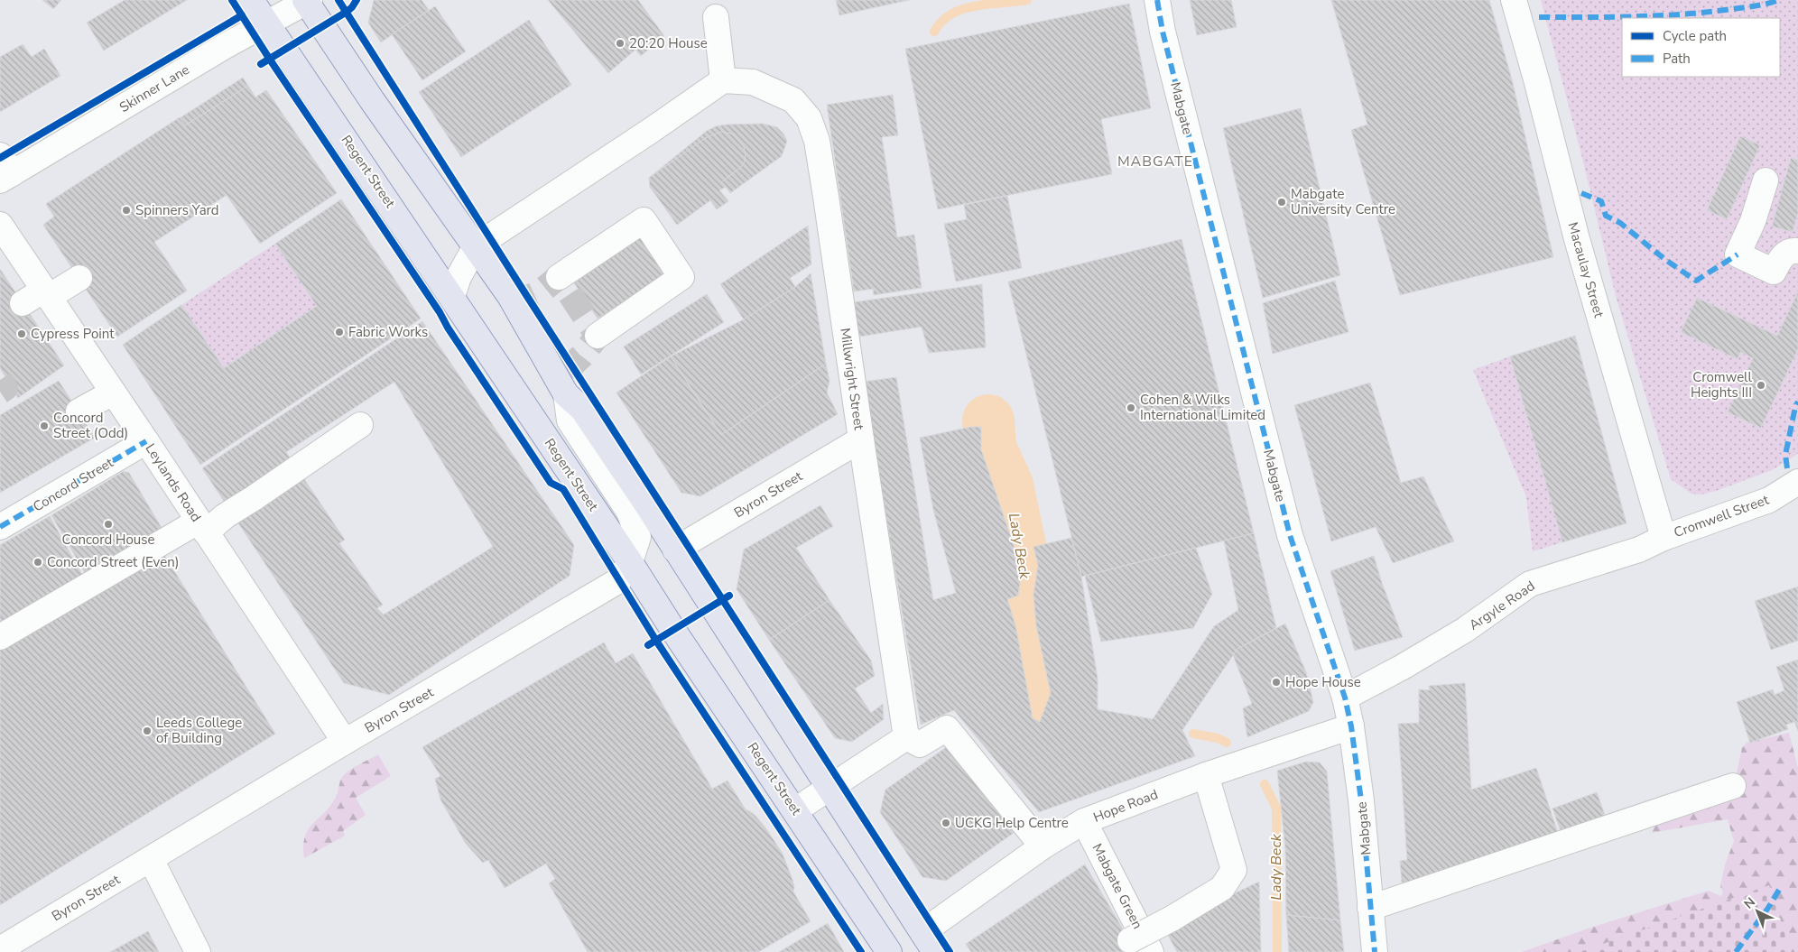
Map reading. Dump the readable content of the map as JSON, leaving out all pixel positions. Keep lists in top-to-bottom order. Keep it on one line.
{"streets":{"highway":["Regent Street"],"street":["Skinner Lane","Mabgate","Macaulay Street","Millwright Street","Leylands Road","Concord Street","Byron Street","Cromwell Street","Argyle Road","Hope Road","Mabgate Green"]},"crossings":[["Skinner Lane","Regent Street"],["Mabgate","Argyle Road"],["Mabgate","Hope Road"],["Regent Street","Byron Street"],["Macaulay Street","Cromwell Street"],["Macaulay Street","Argyle Road"],["Millwright Street","Byron Street"],["Leylands Road","Concord Street"],["Leylands Road","Byron Street"],["Cromwell Street","Argyle Road"],["Hope Road","Mabgate Green"]],"districts":["MABGATE"],"water":["Lady Beck"],"places":["20:20 House","Mabgate University Centre","Spinners Yard","Fabric Works","Cypress Point","Cromwell Heights III","Cohen & Wilks International Limited","Concord Street (Odd)","Concord House","Concord Street (Even)","Hope House","Leeds College of Building","UCKG Help Centre"],"legend":["Cycle path","Path"],"north":"top left"}
